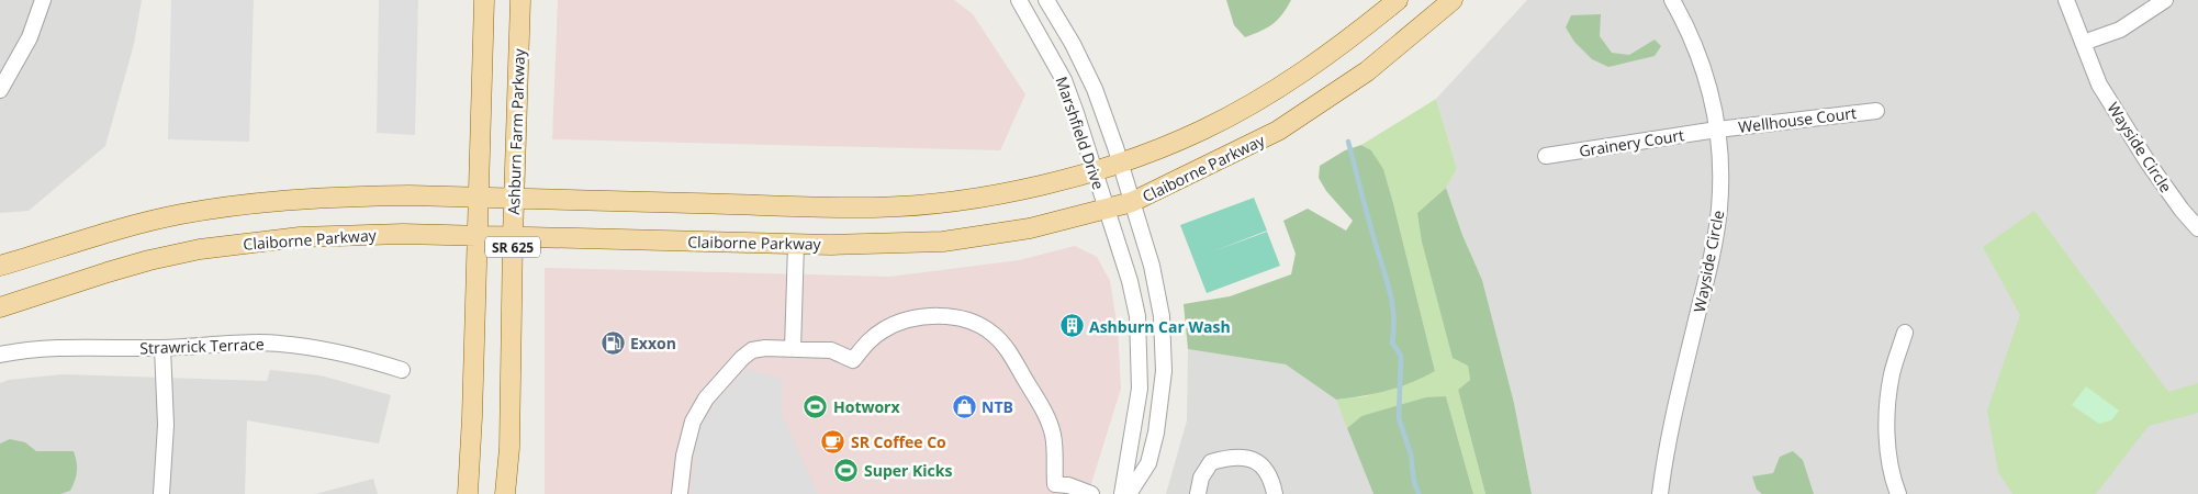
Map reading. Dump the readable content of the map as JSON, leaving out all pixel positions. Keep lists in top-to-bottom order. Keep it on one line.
{"streets":{"main road":["Ashburn Farm Parkway","Claiborne Parkway","SR 625"],"street":["Wellhouse Court","Marshfield Drive","Grainery Court","Wayside Circle","Strawrick Terrace"]},"crossings":[["Wellhouse Court","Grainery Court"],["Wellhouse Court","Wayside Circle"],["Ashburn Farm Parkway","Claiborne Parkway"],["Marshfield Drive","Claiborne Parkway"],["Grainery Court","Wayside Circle"],["Claiborne Parkway","SR 625"]],"places":{"building":["Ashburn Car Wash"],"fuel station":["Exxon"],"sports":["Hotworx","Super Kicks"],"shop":["NTB"],"cafe":["SR Coffee Co"]}}
